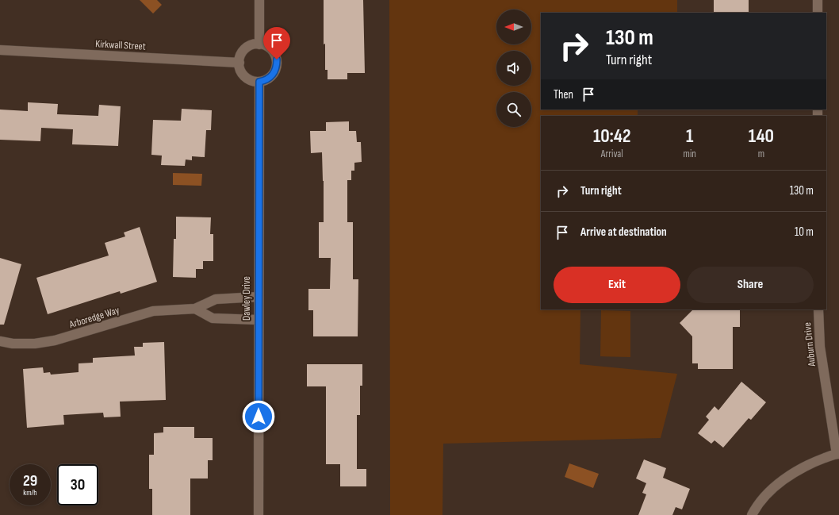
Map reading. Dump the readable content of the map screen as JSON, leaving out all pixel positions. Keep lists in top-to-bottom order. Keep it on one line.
{"streets":{"street":["Kirkwall Street","Dawley Drive","Arboredge Way","Auburn Drive"]},"crossings":[["Kirkwall Street","Dawley Drive"],["Dawley Drive","Arboredge Way"]],"north":"left","page":{"turn":["130 m","Turn right"],"then":"Then","eta":["10:42","Arrival","1","min","140","m"],"list":[{"name":"Turn right","value":"130 m"},{"name":"Arrive at destination","value":"10 m"}],"buttons":["Exit","Share"],"speed":"29 km/h","limit":"30"}}
